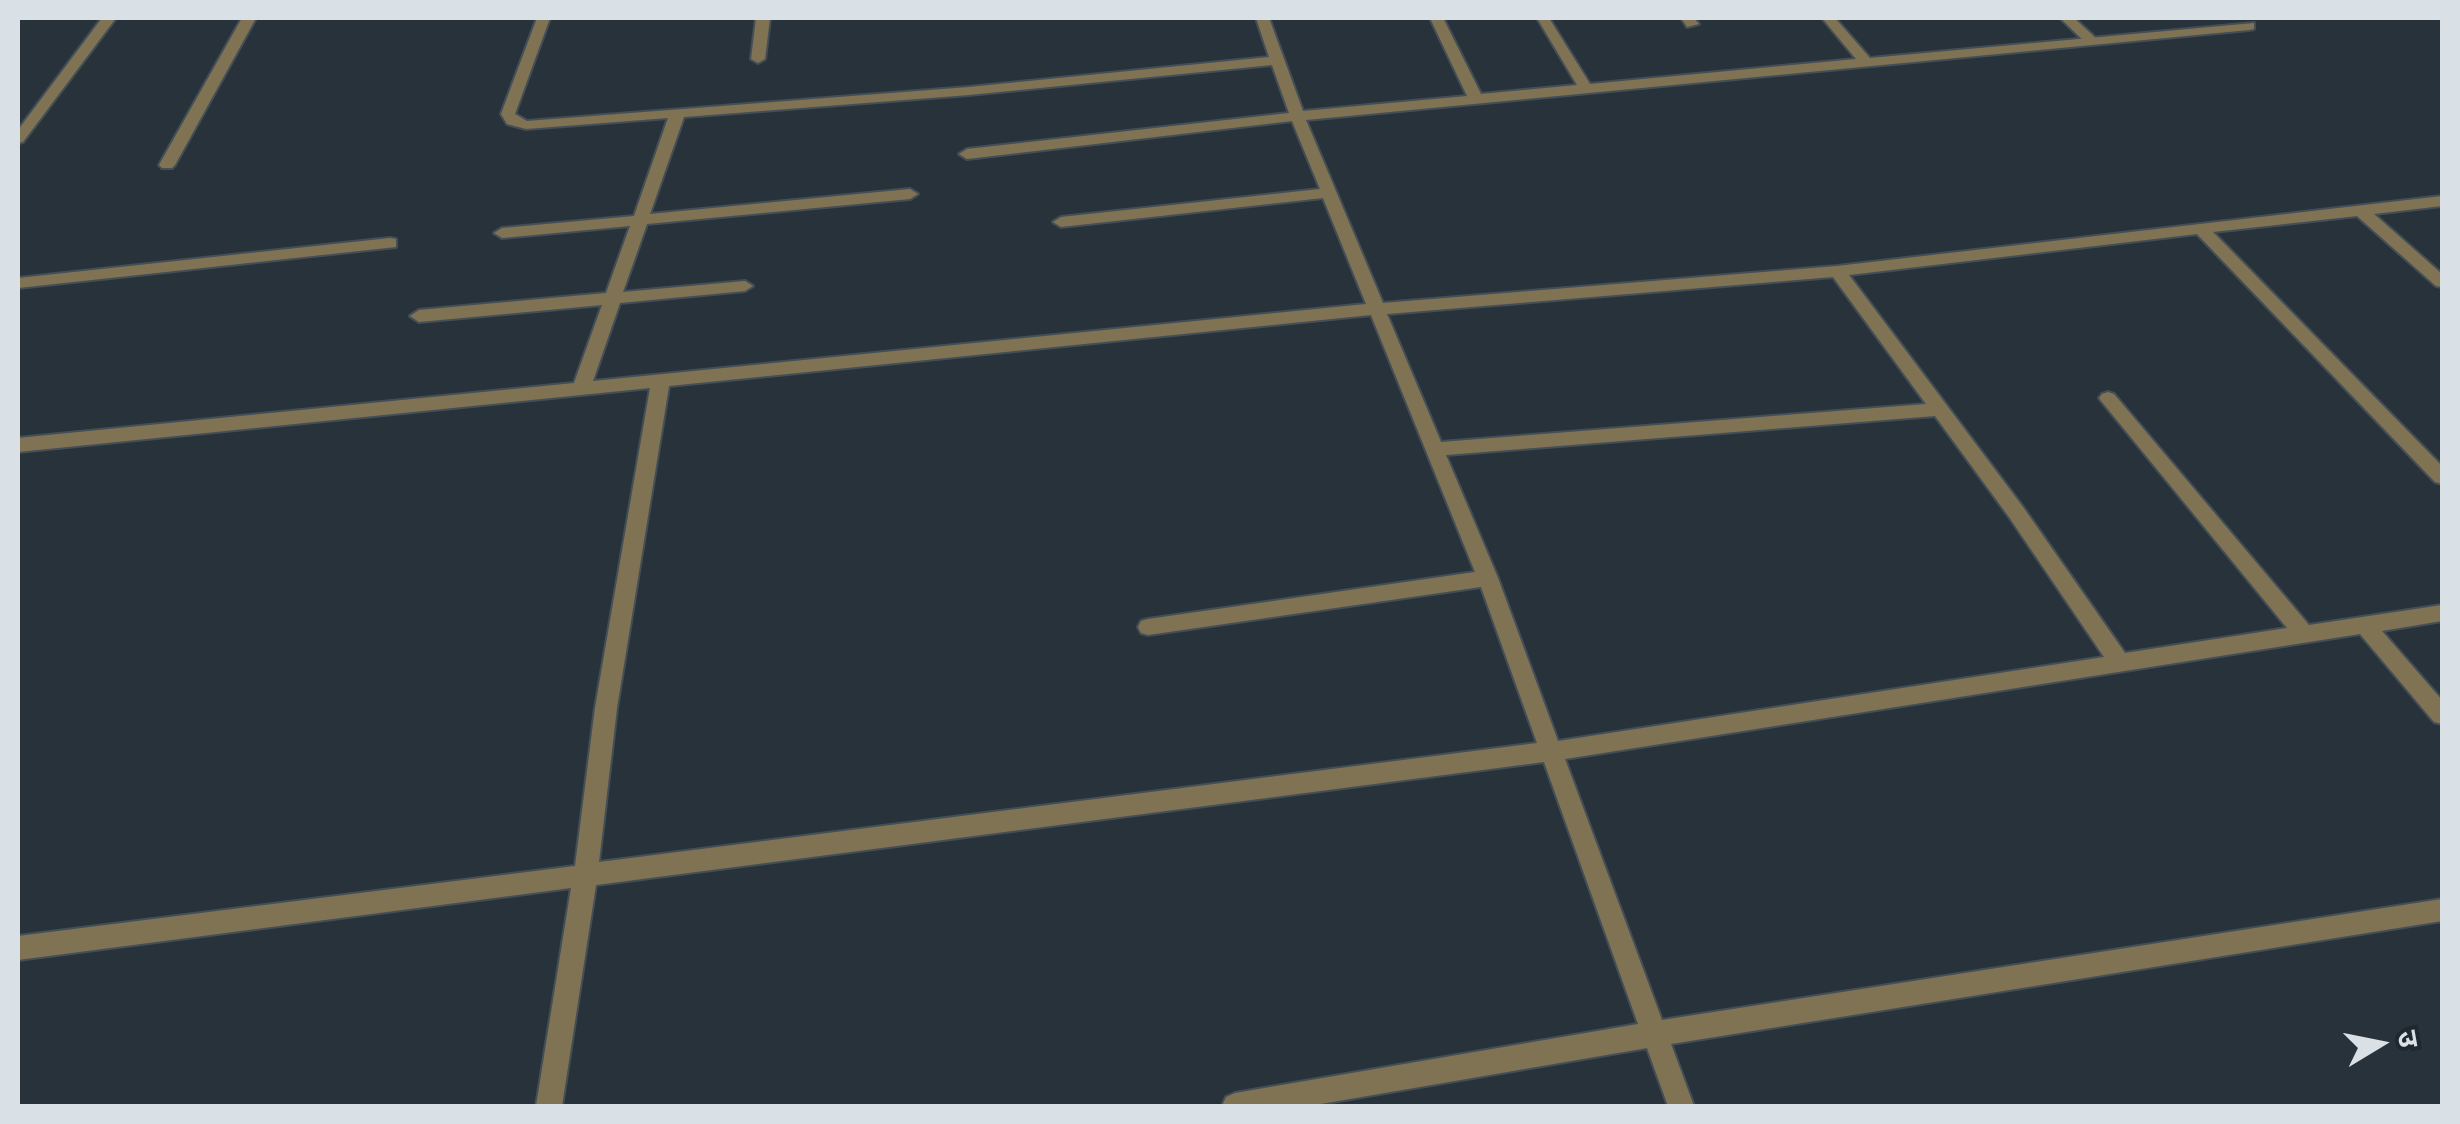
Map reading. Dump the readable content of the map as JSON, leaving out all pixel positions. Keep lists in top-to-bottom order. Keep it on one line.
{"north":"right"}
